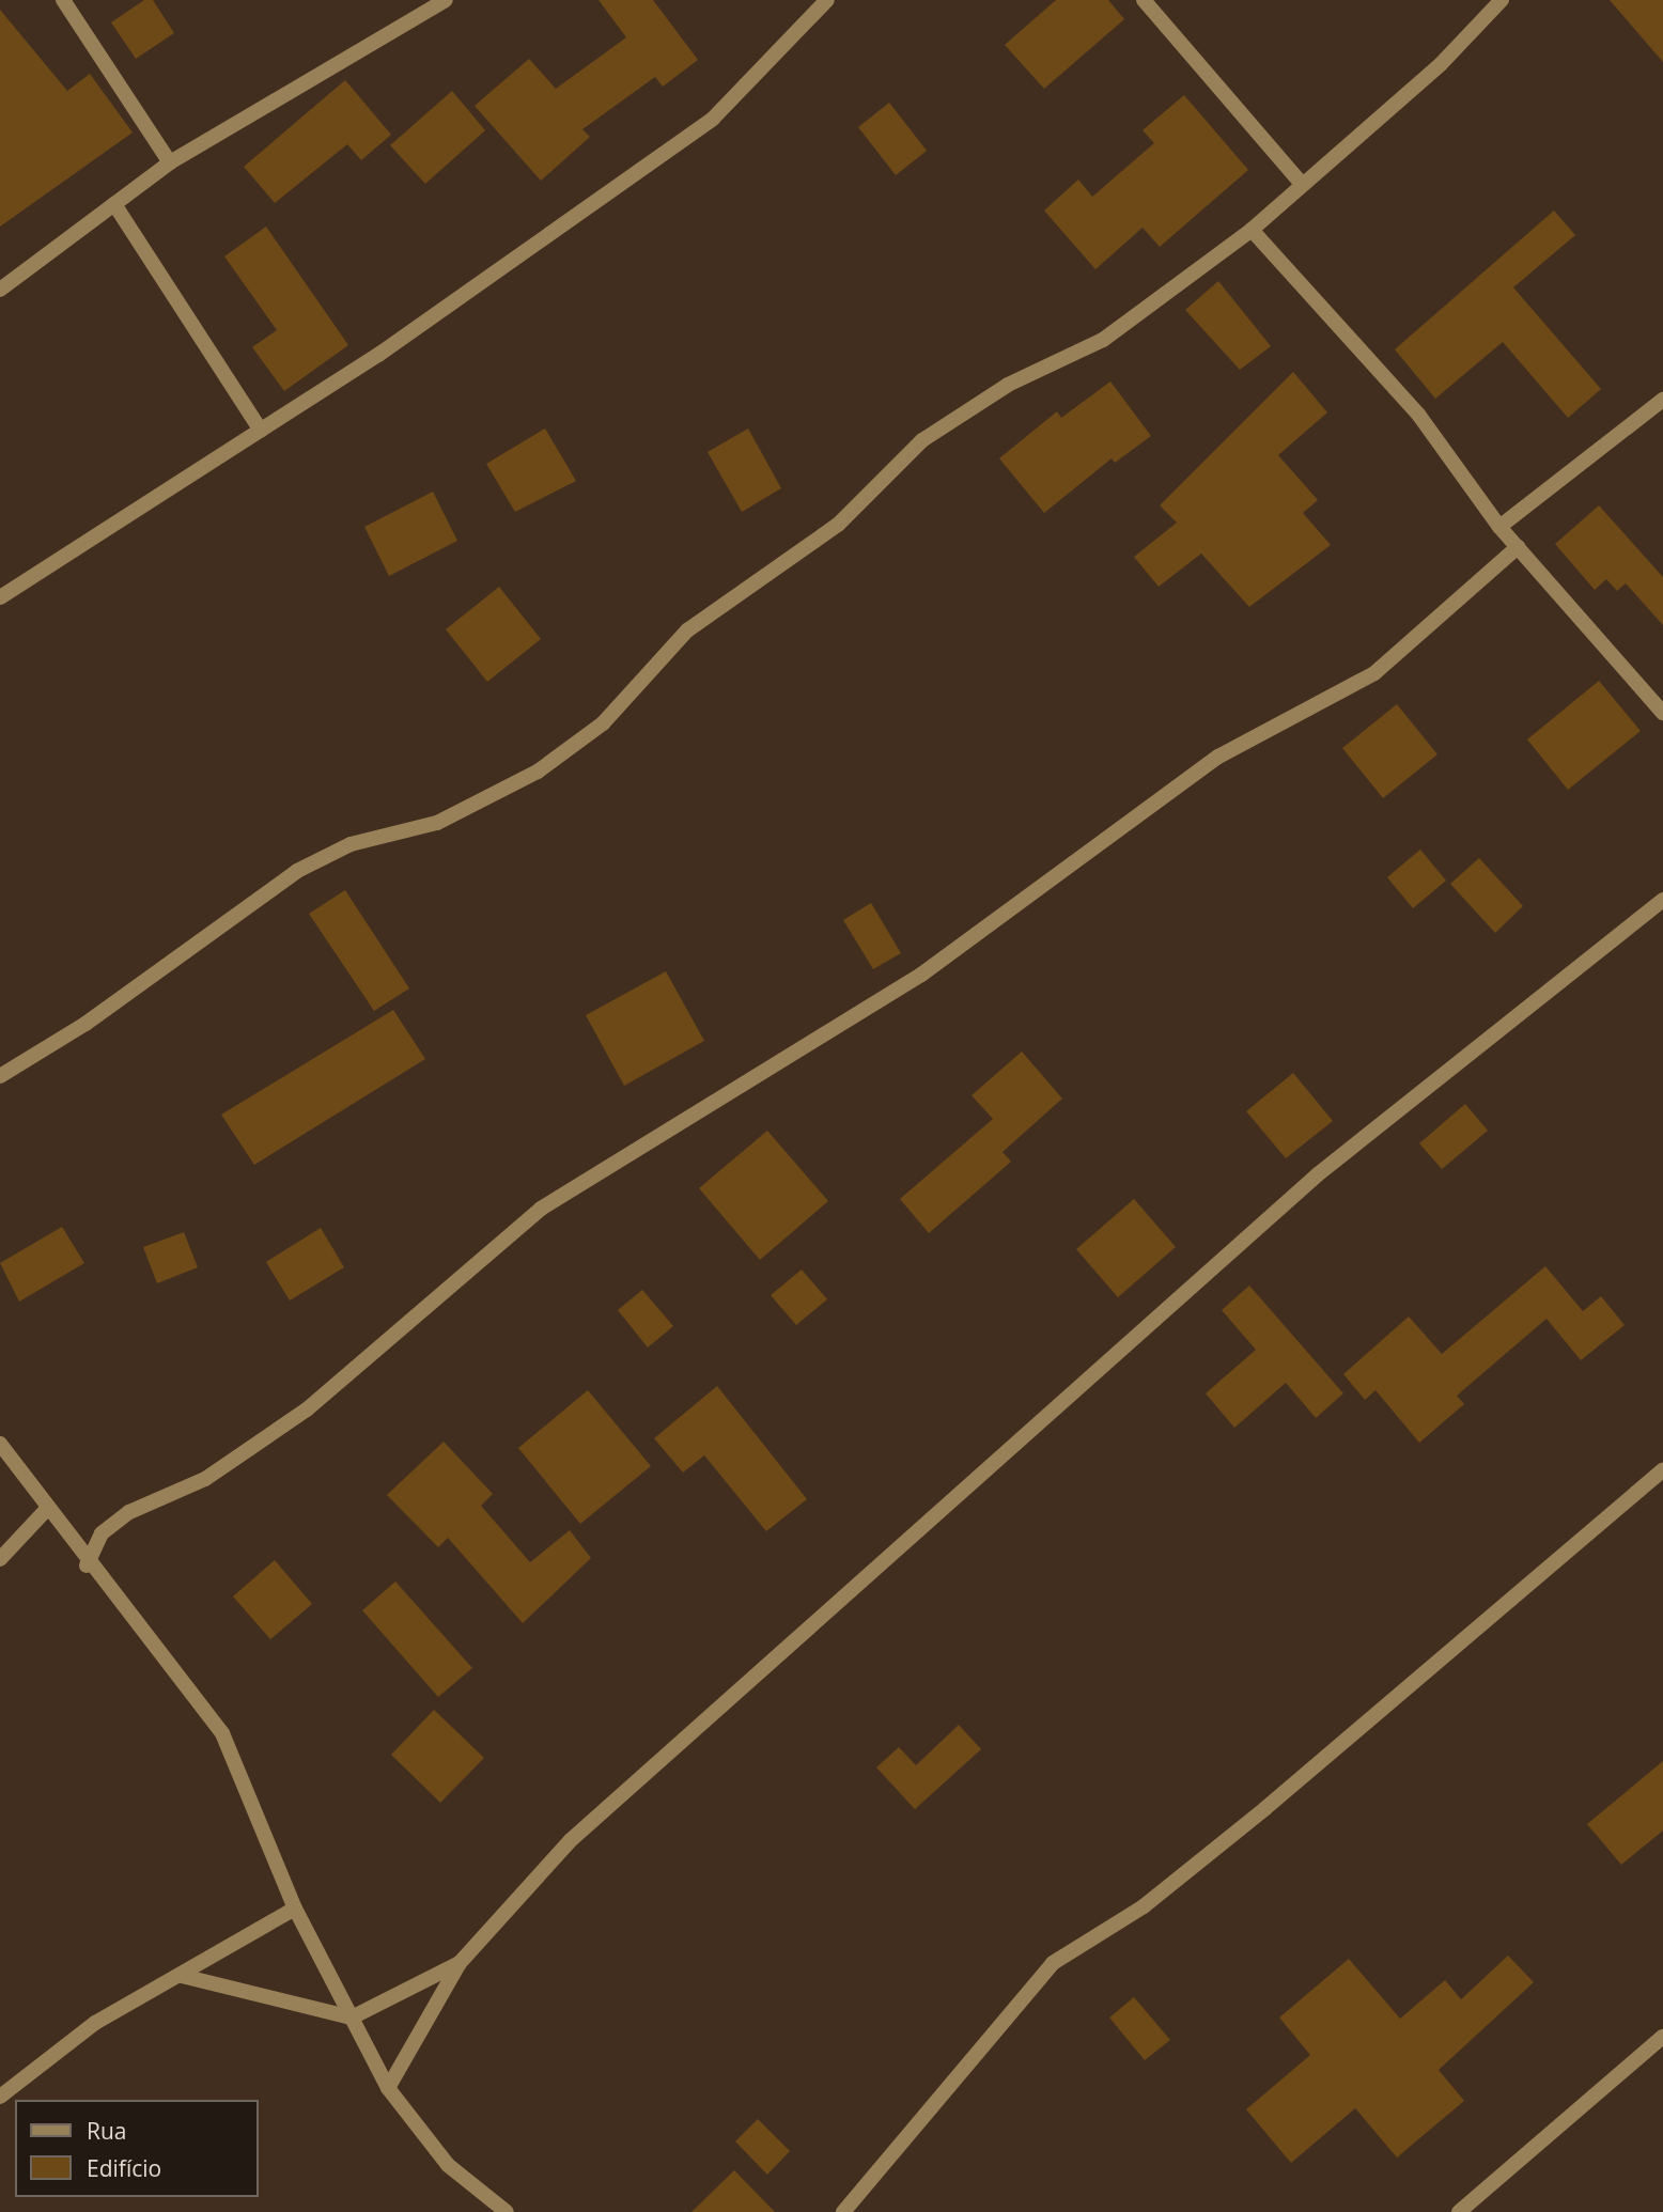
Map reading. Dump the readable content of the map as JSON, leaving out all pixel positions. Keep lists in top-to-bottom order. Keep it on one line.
{"legend":["Rua","Edifício"]}
